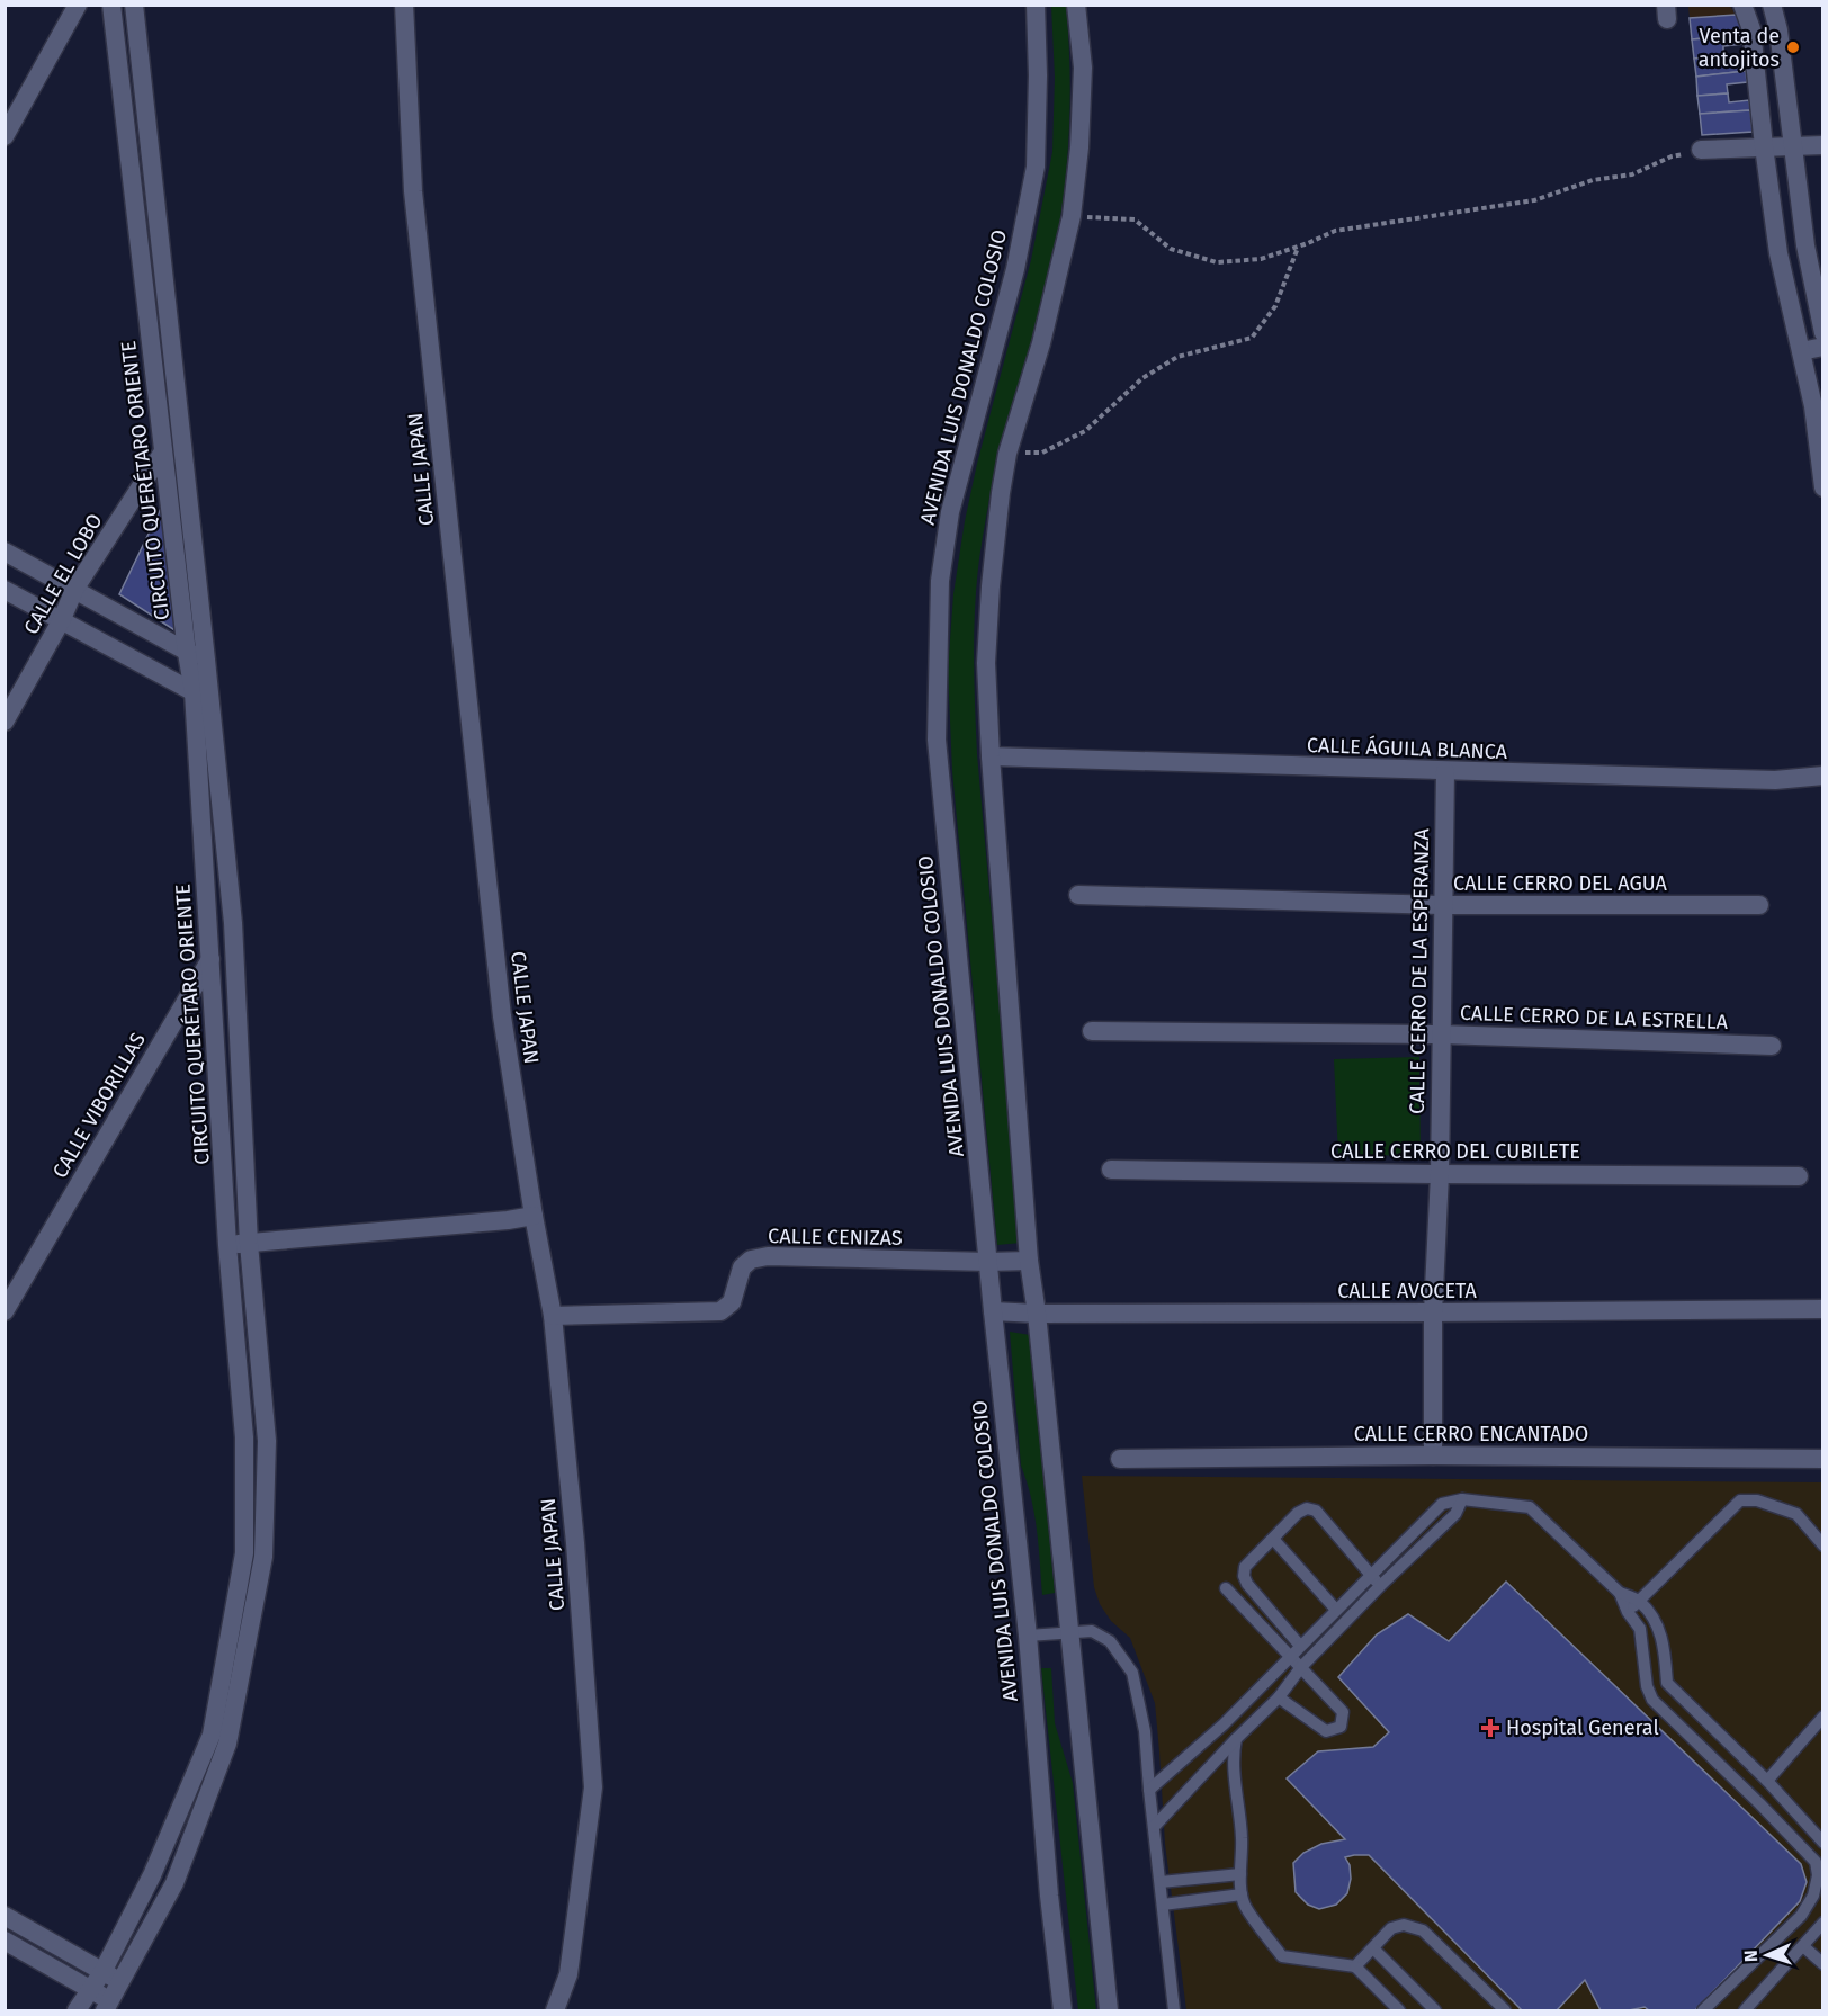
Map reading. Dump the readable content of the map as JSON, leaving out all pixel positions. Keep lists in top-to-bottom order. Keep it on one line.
{"streets":{"street":["AVENIDA LUIS DONALDO COLOSIO","CALLE JAPAN","CIRCUITO QUERÉTARO ORIENTE","CALLE EL LOBO","CALLE ÁGUILA BLANCA","CALLE CERRO DEL AGUA","CALLE CERRO DE LA ESPERANZA","CALLE CERRO DE LA ESTRELLA","CALLE VIBORILLAS","CALLE CERRO DEL CUBILETE","CALLE CENIZAS","CALLE AVOCETA","CALLE CERRO ENCANTADO"]},"crossings":[["AVENIDA LUIS DONALDO COLOSIO","CALLE CENIZAS"],["AVENIDA LUIS DONALDO COLOSIO","CALLE AVOCETA"],["CALLE JAPAN","CALLE CENIZAS"],["CIRCUITO QUERÉTARO ORIENTE","CALLE EL LOBO"],["CIRCUITO QUERÉTARO ORIENTE","CALLE VIBORILLAS"],["CALLE ÁGUILA BLANCA","CALLE CERRO DE LA ESPERANZA"],["CALLE CERRO DEL AGUA","CALLE CERRO DE LA ESPERANZA"],["CALLE CERRO DE LA ESPERANZA","CALLE CERRO DE LA ESTRELLA"],["CALLE CERRO DE LA ESPERANZA","CALLE CERRO DEL CUBILETE"],["CALLE CERRO DE LA ESPERANZA","CALLE AVOCETA"],["CALLE CERRO DE LA ESPERANZA","CALLE CERRO ENCANTADO"]],"places":{"other":["Venta de antojitos"],"health":["Hospital General"]},"north":"left"}
